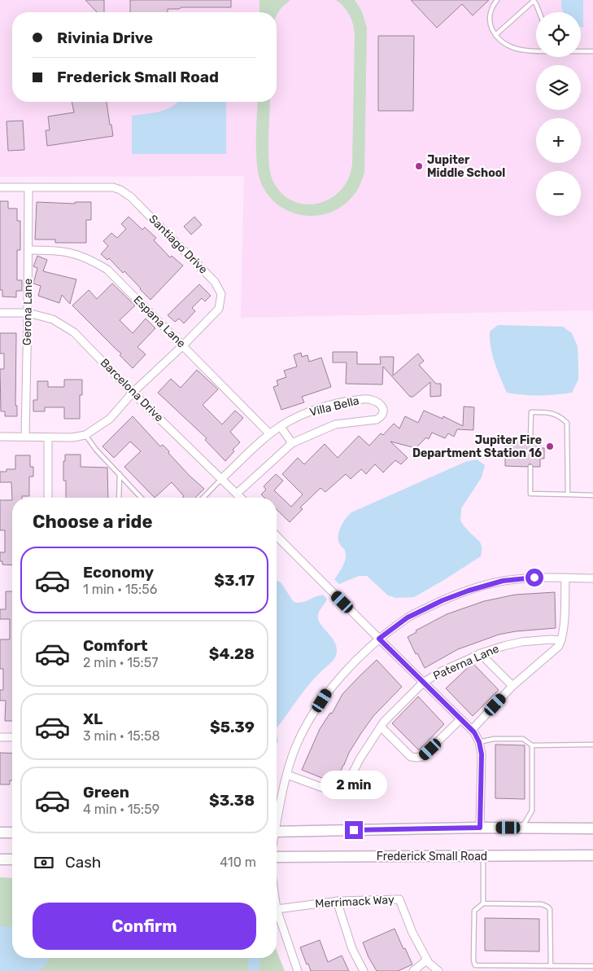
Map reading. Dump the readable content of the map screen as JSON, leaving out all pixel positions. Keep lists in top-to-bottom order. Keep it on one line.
{"streets":{"street":["Santiago Drive","Gerona Lane","Espana Lane","Barcelona Drive","Villa Bella","Paterna Lane","Frederick Small Road","Merrimack Way"]},"crossings":[["Santiago Drive","Gerona Lane"],["Santiago Drive","Espana Lane"],["Santiago Drive","Barcelona Drive"],["Gerona Lane","Espana Lane"],["Gerona Lane","Barcelona Drive"],["Espana Lane","Villa Bella"],["Barcelona Drive","Villa Bella"]],"places":["Jupiter Middle School","Jupiter Fire Department Station 16"],"page":{"map_buttons":["+","−"],"banner":["Rivinia Drive","Frederick Small Road"],"heading":"Choose a ride","list":[{"name":"Economy","note":"1 min · 15:56","value":"$3.17"},{"name":"Comfort","note":"2 min · 15:57","value":"$4.28"},{"name":"XL","note":"3 min · 15:58","value":"$5.39"},{"name":"Green","note":"4 min · 15:59","value":"$3.38"}],"bubble":"2 min","pay":["Cash","410 m"],"buttons":"Confirm"}}
